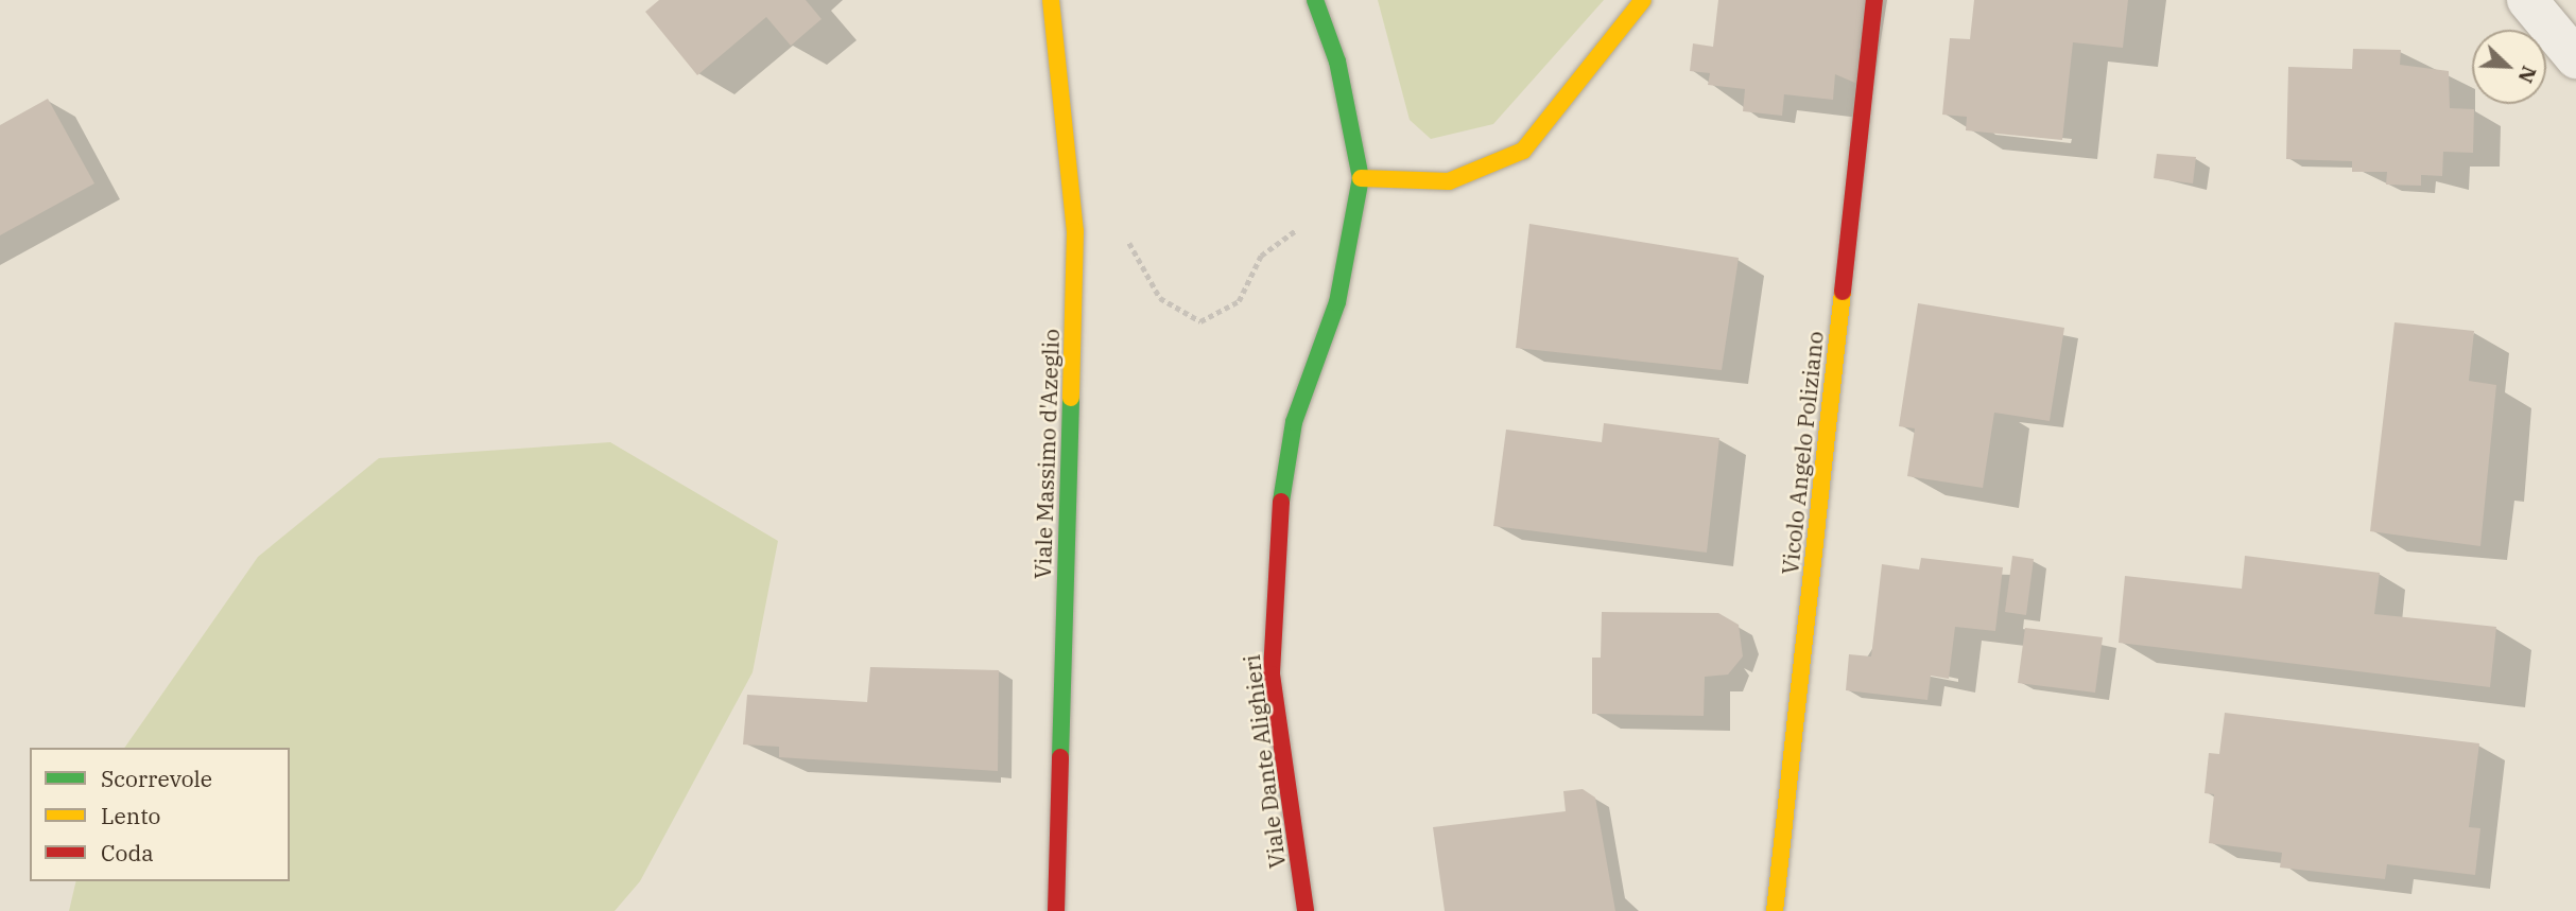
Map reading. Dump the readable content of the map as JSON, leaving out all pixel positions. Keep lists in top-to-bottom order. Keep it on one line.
{"streets":{"street":["Vicolo Angelo Poliziano","Viale Massimo d'Azeglio","Viale Dante Alighieri"]},"legend":["Scorrevole","Lento","Coda"],"north":"bottom right"}
